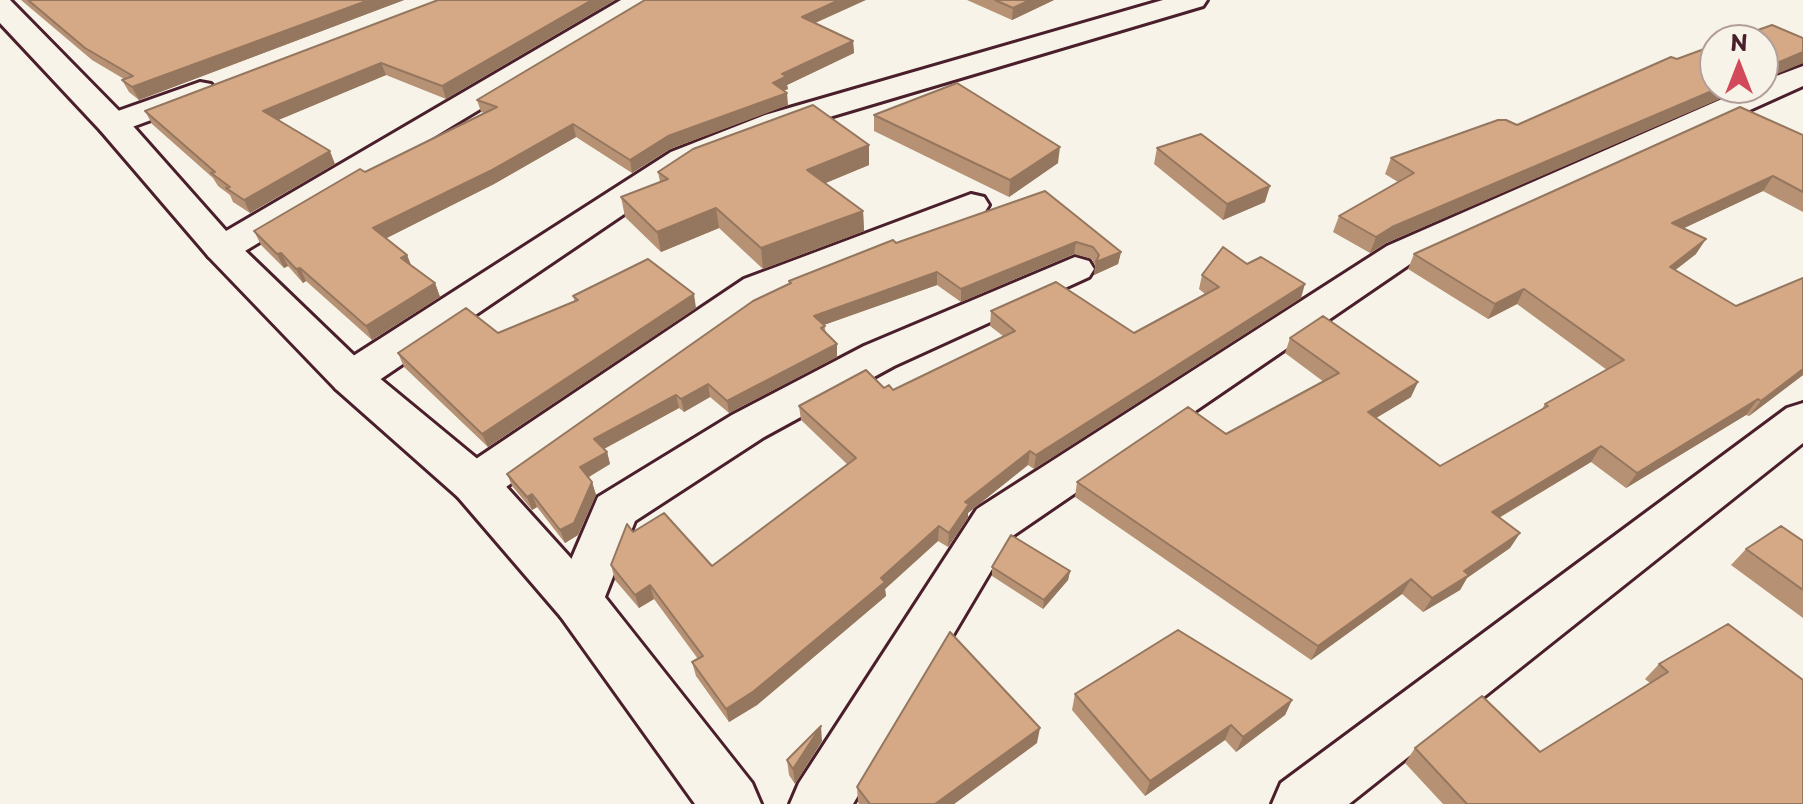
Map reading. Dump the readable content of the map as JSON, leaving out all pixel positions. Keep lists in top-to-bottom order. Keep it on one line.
{"north":"top"}
